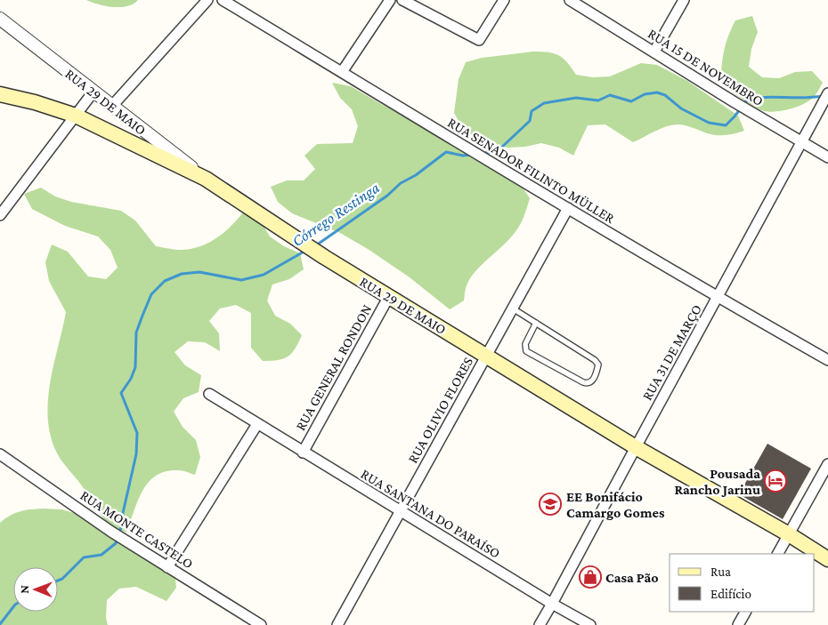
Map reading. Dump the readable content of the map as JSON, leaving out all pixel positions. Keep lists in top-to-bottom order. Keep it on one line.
{"streets":{"main road":["RUA 29 DE MAIO"],"street":["RUA 15 DE NOVEMBRO","RUA SENADOR FILINTO MÜLLER","RUA 31 DE MARÇO","RUA GENERAL RONDON","RUA OLIVIO FLORES","RUA SANTANA DO PARAÍSO","RUA MONTE CASTELO"]},"crossings":[["RUA 15 DE NOVEMBRO","RUA 31 DE MARÇO"],["RUA 29 DE MAIO","RUA 31 DE MARÇO"],["RUA 29 DE MAIO","RUA GENERAL RONDON"],["RUA 29 DE MAIO","RUA OLIVIO FLORES"],["RUA SENADOR FILINTO MÜLLER","RUA 31 DE MARÇO"],["RUA SENADOR FILINTO MÜLLER","RUA OLIVIO FLORES"],["RUA 31 DE MARÇO","RUA SANTANA DO PARAÍSO"],["RUA GENERAL RONDON","RUA SANTANA DO PARAÍSO"],["RUA OLIVIO FLORES","RUA SANTANA DO PARAÍSO"]],"water":["Córrego Restinga"],"places":{"hotel":["Pousada Rancho Jarinu"],"school or university":["EE Bonifácio Camargo Gomes"],"shop":["Casa Pão"]},"legend":["Rua","Edifício"],"north":"left"}
